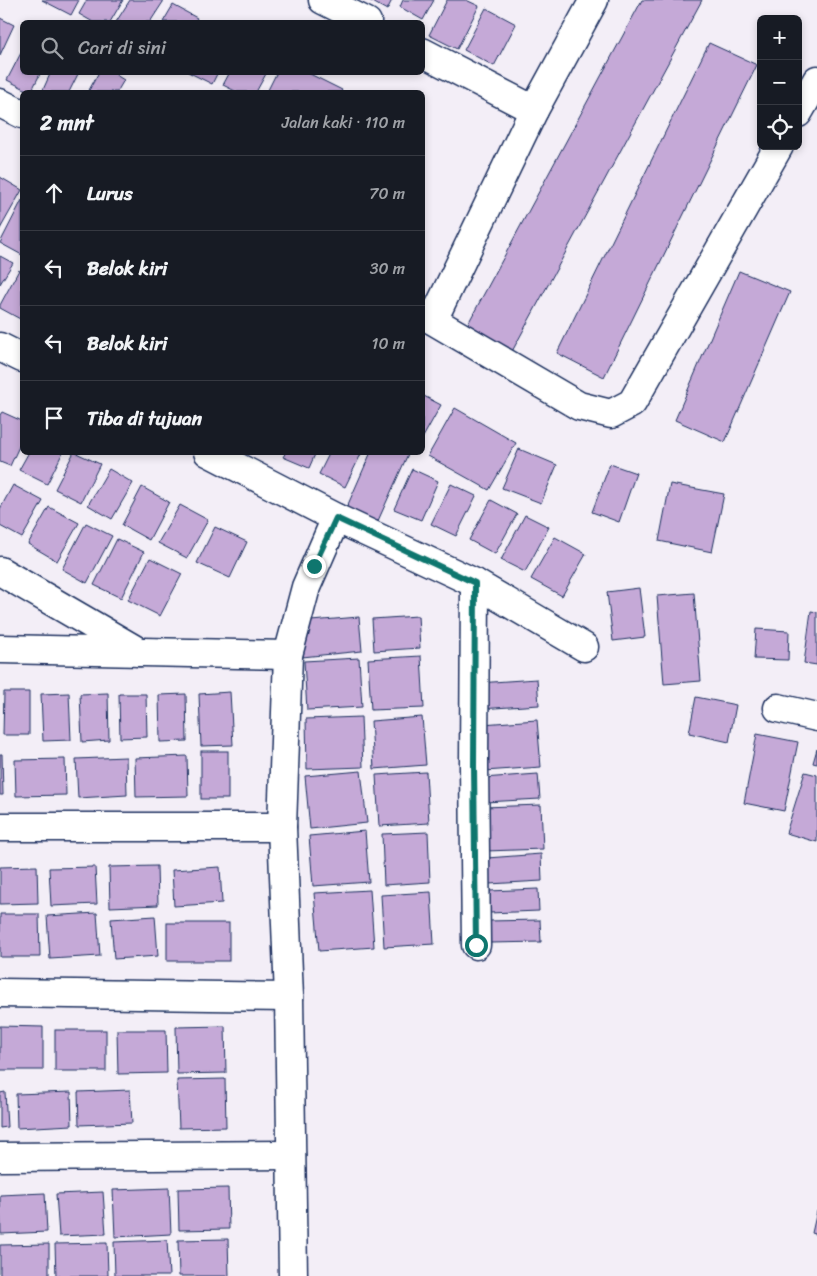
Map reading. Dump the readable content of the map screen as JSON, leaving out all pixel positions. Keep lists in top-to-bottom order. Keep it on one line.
{"page":{"map_buttons":["+","−"],"search":"Cari di sini","heading":["2 mnt","Jalan kaki · 110 m"],"list":[["Lurus","70 m"],["Belok kiri","30 m"],["Belok kiri","10 m"],"Tiba di tujuan"]}}
